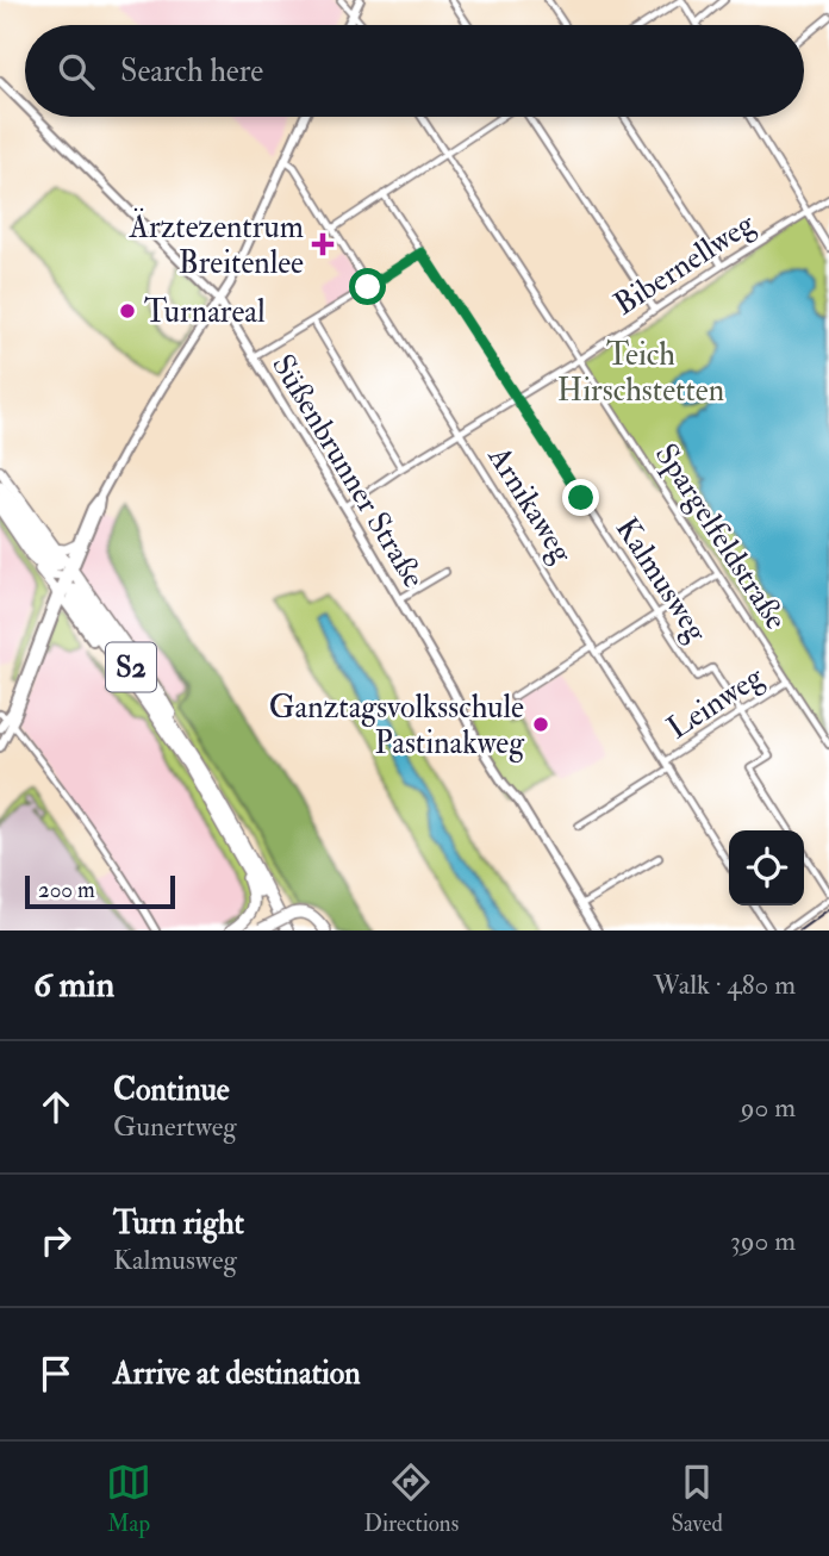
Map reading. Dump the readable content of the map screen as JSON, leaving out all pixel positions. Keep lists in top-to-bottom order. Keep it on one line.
{"streets":{"highway":["S2"],"main road":["Süßenbrunner Straße"],"street":["Bibernellweg","Arnikaweg","Spargelfeldstraße","Kalmusweg","Leinweg"]},"crossings":[["Bibernellweg","Süßenbrunner Straße"],["Bibernellweg","Arnikaweg"],["Bibernellweg","Spargelfeldstraße"],["Bibernellweg","Kalmusweg"],["Arnikaweg","Leinweg"],["Spargelfeldstraße","Leinweg"],["Kalmusweg","Leinweg"]],"parks":["Teich Hirschstetten"],"places":{"health":["Ärztezentrum Breitenlee"],"other":["Turnareal","Ganztagsvolksschule Pastinakweg"]},"scale_bar":"200 m","page":{"search":"Search here","scale":"200 m","heading":["6 min","Walk · 480 m"],"list":[["Continue","Gunertweg","90 m"],["Turn right","Kalmusweg","390 m"],"Arrive at destination"],"nav":["Map","Directions","Saved"]}}
